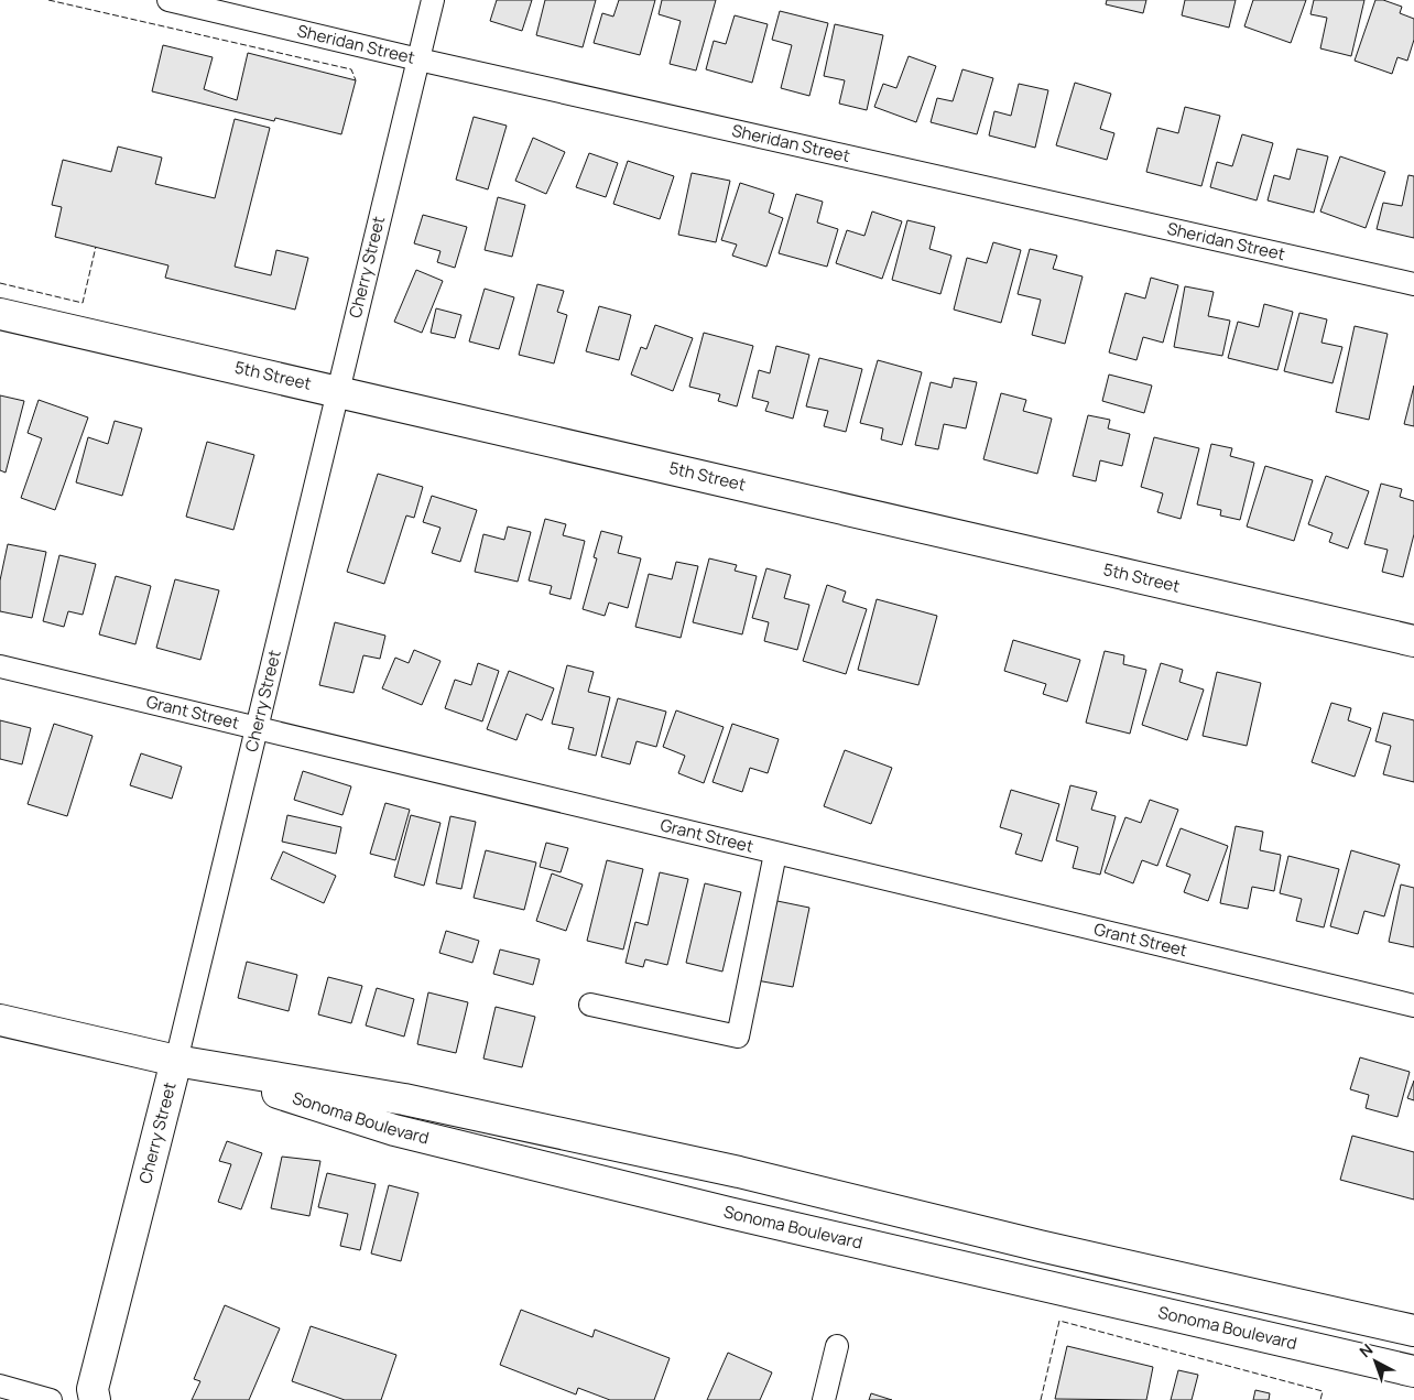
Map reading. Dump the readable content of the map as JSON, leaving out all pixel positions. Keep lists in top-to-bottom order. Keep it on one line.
{"streets":{"main road":["Cherry Street","5th Street","Sonoma Boulevard"],"street":["Sheridan Street","Grant Street"]},"crossings":[["Sheridan Street","Cherry Street"],["Cherry Street","5th Street"],["Cherry Street","Grant Street"],["Cherry Street","Sonoma Boulevard"]],"north":"top left"}
